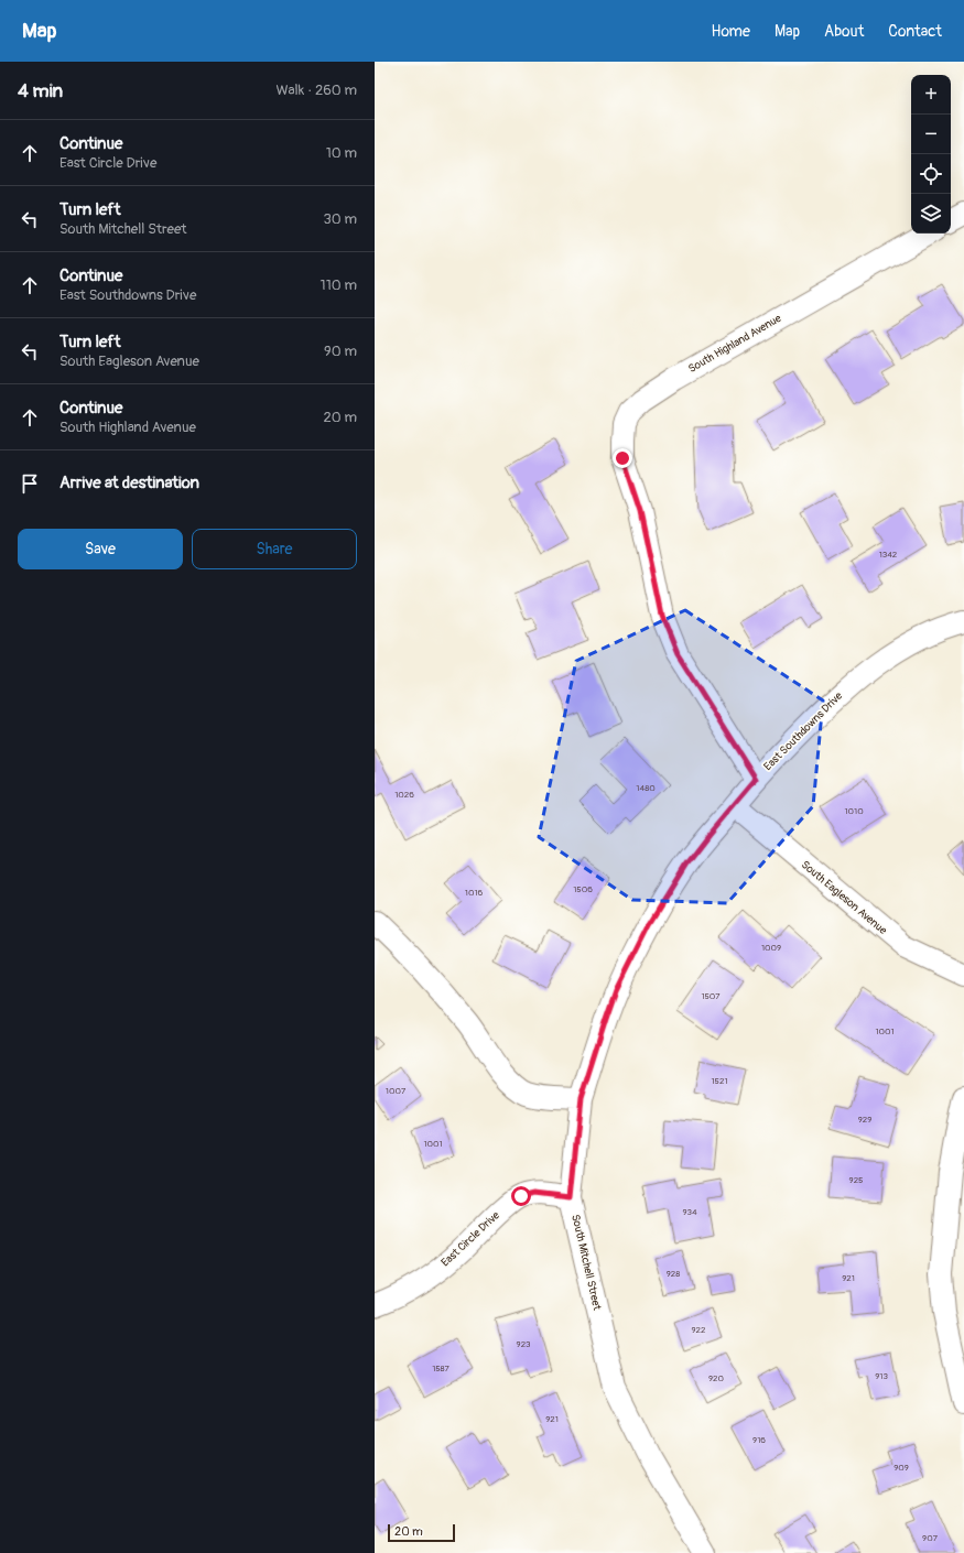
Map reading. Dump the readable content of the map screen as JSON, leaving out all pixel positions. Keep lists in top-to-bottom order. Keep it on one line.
{"streets":{"street":["South Highland Avenue","East Southdowns Drive","South Eagleson Avenue","East Circle Drive","South Mitchell Street"]},"crossings":[["South Highland Avenue","East Southdowns Drive"],["East Southdowns Drive","South Eagleson Avenue"],["East Southdowns Drive","South Mitchell Street"],["East Circle Drive","South Mitchell Street"]],"house_numbers":["1342","1480","1026","1010","1506","1016","1009","1507","1001","1521","1007","929","1001","925","934","928","921","922","923","1587","913","920","921","916","909","907"],"scale_bar":"20 m","page":{"header":"Map","nav":["Home","Map","About","Contact"],"heading":["4 min","Walk · 260 m"],"map_buttons":["+","−"],"list":[["Continue","East Circle Drive","10 m"],["Turn left","South Mitchell Street","30 m"],["Continue","East Southdowns Drive","110 m"],["Turn left","South Eagleson Avenue","90 m"],["Continue","South Highland Avenue","20 m"],"Arrive at destination"],"buttons":["Save","Share"],"scale":"20 m"}}
